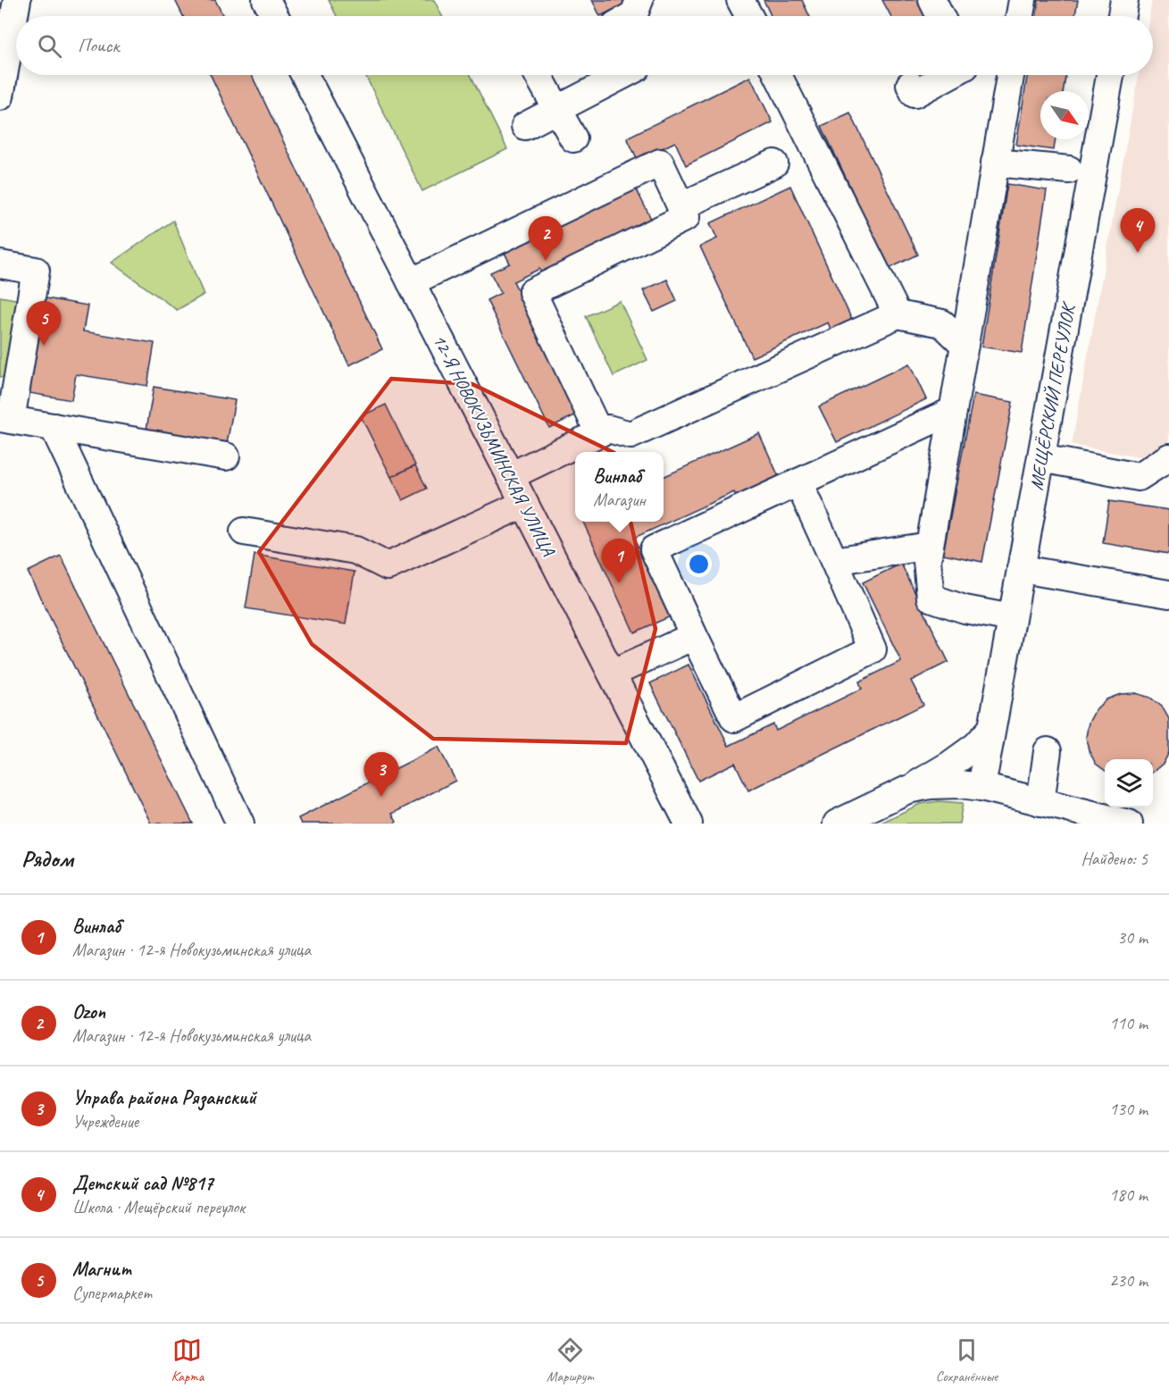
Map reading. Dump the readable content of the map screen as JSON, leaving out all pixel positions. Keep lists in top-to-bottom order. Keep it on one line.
{"streets":{"street":["МЕЩЁРСКИЙ ПЕРЕУЛОК","12-Я НОВОКУЗЬМИНСКАЯ УЛИЦА"]},"north":"bottom right","page":{"search":"Поиск","pins":["4","2","5","1","3"],"popup":["Винлаб","Магазин"],"heading":["Рядом","Найдено: 5"],"list":[{"mark":"1","name":"Винлаб","note":"Магазин · 12-я Новокузьминская улица","value":"30 m"},{"mark":"2","name":"Ozon","note":"Магазин · 12-я Новокузьминская улица","value":"110 m"},{"mark":"3","name":"Управа района Рязанский","note":"Учреждение","value":"130 m"},{"mark":"4","name":"Детский сад №817","note":"Школа · Мещёрский переулок","value":"180 m"},{"mark":"5","name":"Магнит","note":"Супермаркет","value":"230 m"}],"nav":["Карта","Маршрут","Сохранённые"]}}
